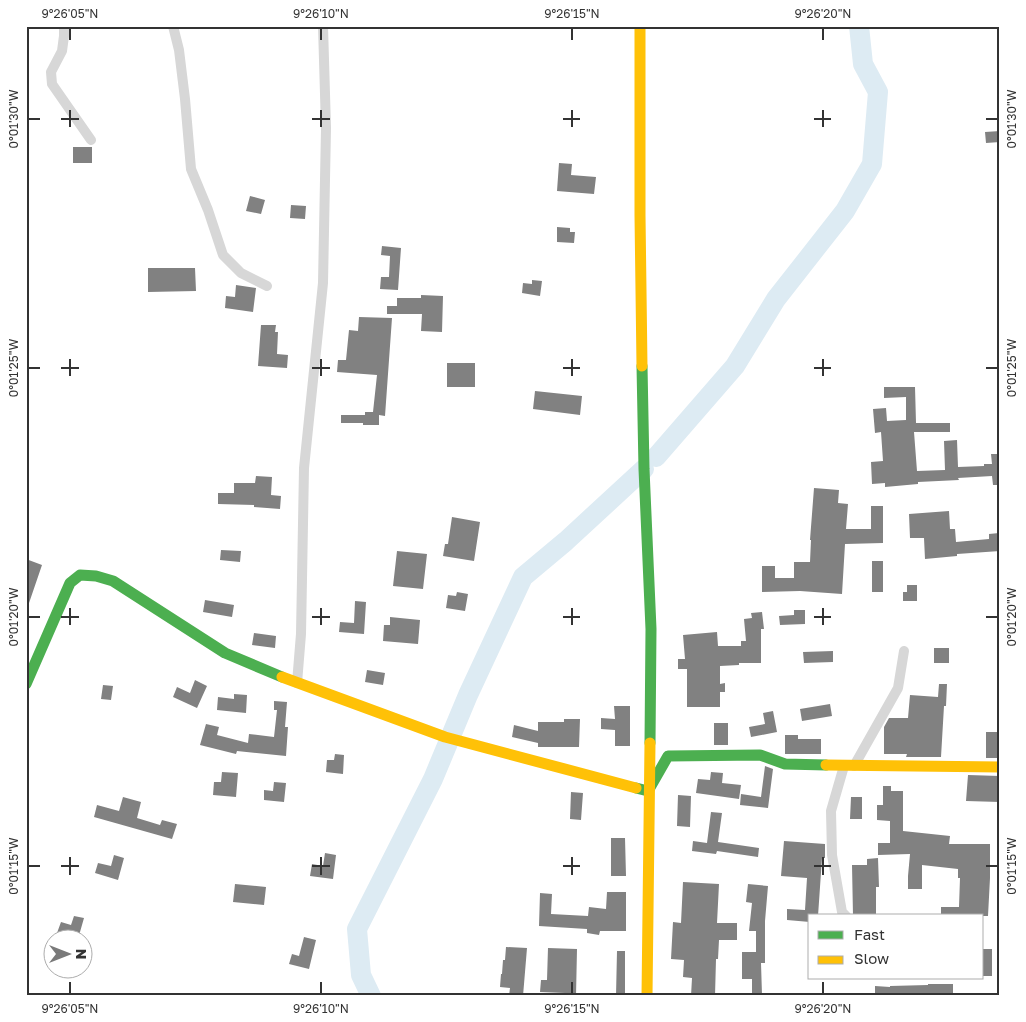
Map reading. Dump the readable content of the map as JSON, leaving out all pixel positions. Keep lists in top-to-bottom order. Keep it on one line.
{"legend":["Fast","Slow"],"north":"right","coordinates":["9°26'05\"N","9°26'10\"N","9°26'15\"N","9°26'20\"N","0°01'30\"W","0°01'25\"W","0°01'20\"W","0°01'15\"W"]}
